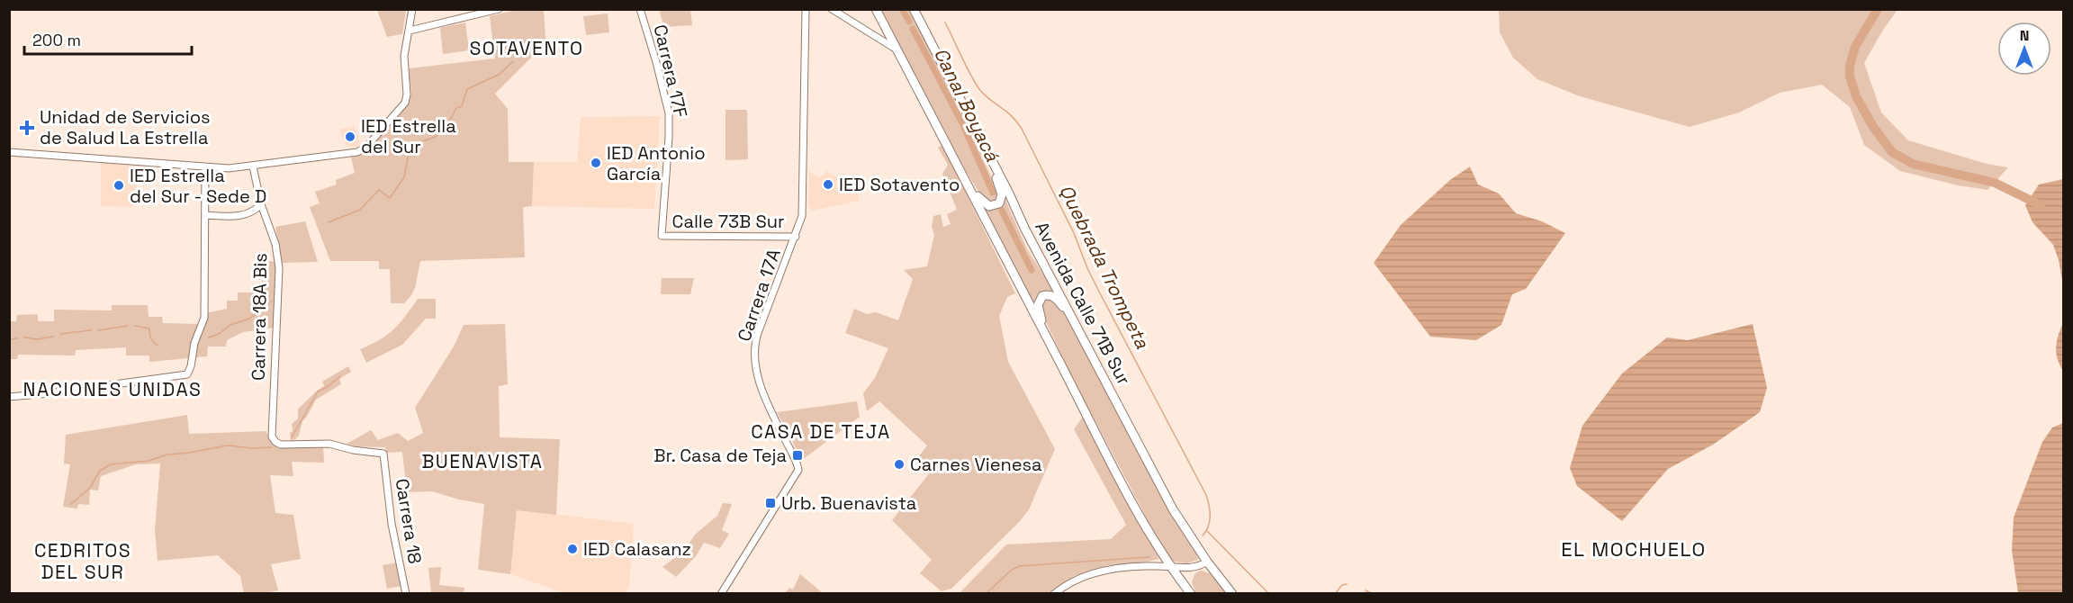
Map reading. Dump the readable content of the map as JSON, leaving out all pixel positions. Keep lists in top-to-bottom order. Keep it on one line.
{"streets":{"highway":["Avenida Calle 71B Sur"],"street":["Carrera 17F","Calle 73B Sur","Carrera 17A","Carrera 18A Bis","Carrera 18"]},"crossings":[["Carrera 17F","Calle 73B Sur"],["Calle 73B Sur","Carrera 17A"],["Carrera 18A Bis","Carrera 18"]],"districts":["SOTAVENTO","NACIONES UNIDAS","CASA DE TEJA","BUENAVISTA","EL MOCHUELO","CEDRITOS DEL SUR"],"water":["Canal Boyacá","Quebrada Trompeta"],"places":{"health":["Unidad de Servicios de Salud La Estrella"],"other":["IED Estrella del Sur","IED Antonio García","IED Sotavento","IED Estrella del Sur - Sede D","Carnes Vienesa","IED Calasanz"],"transit":["Br. Casa de Teja","Urb. Buenavista"]},"scale_bar":"200 m","north":"top"}
